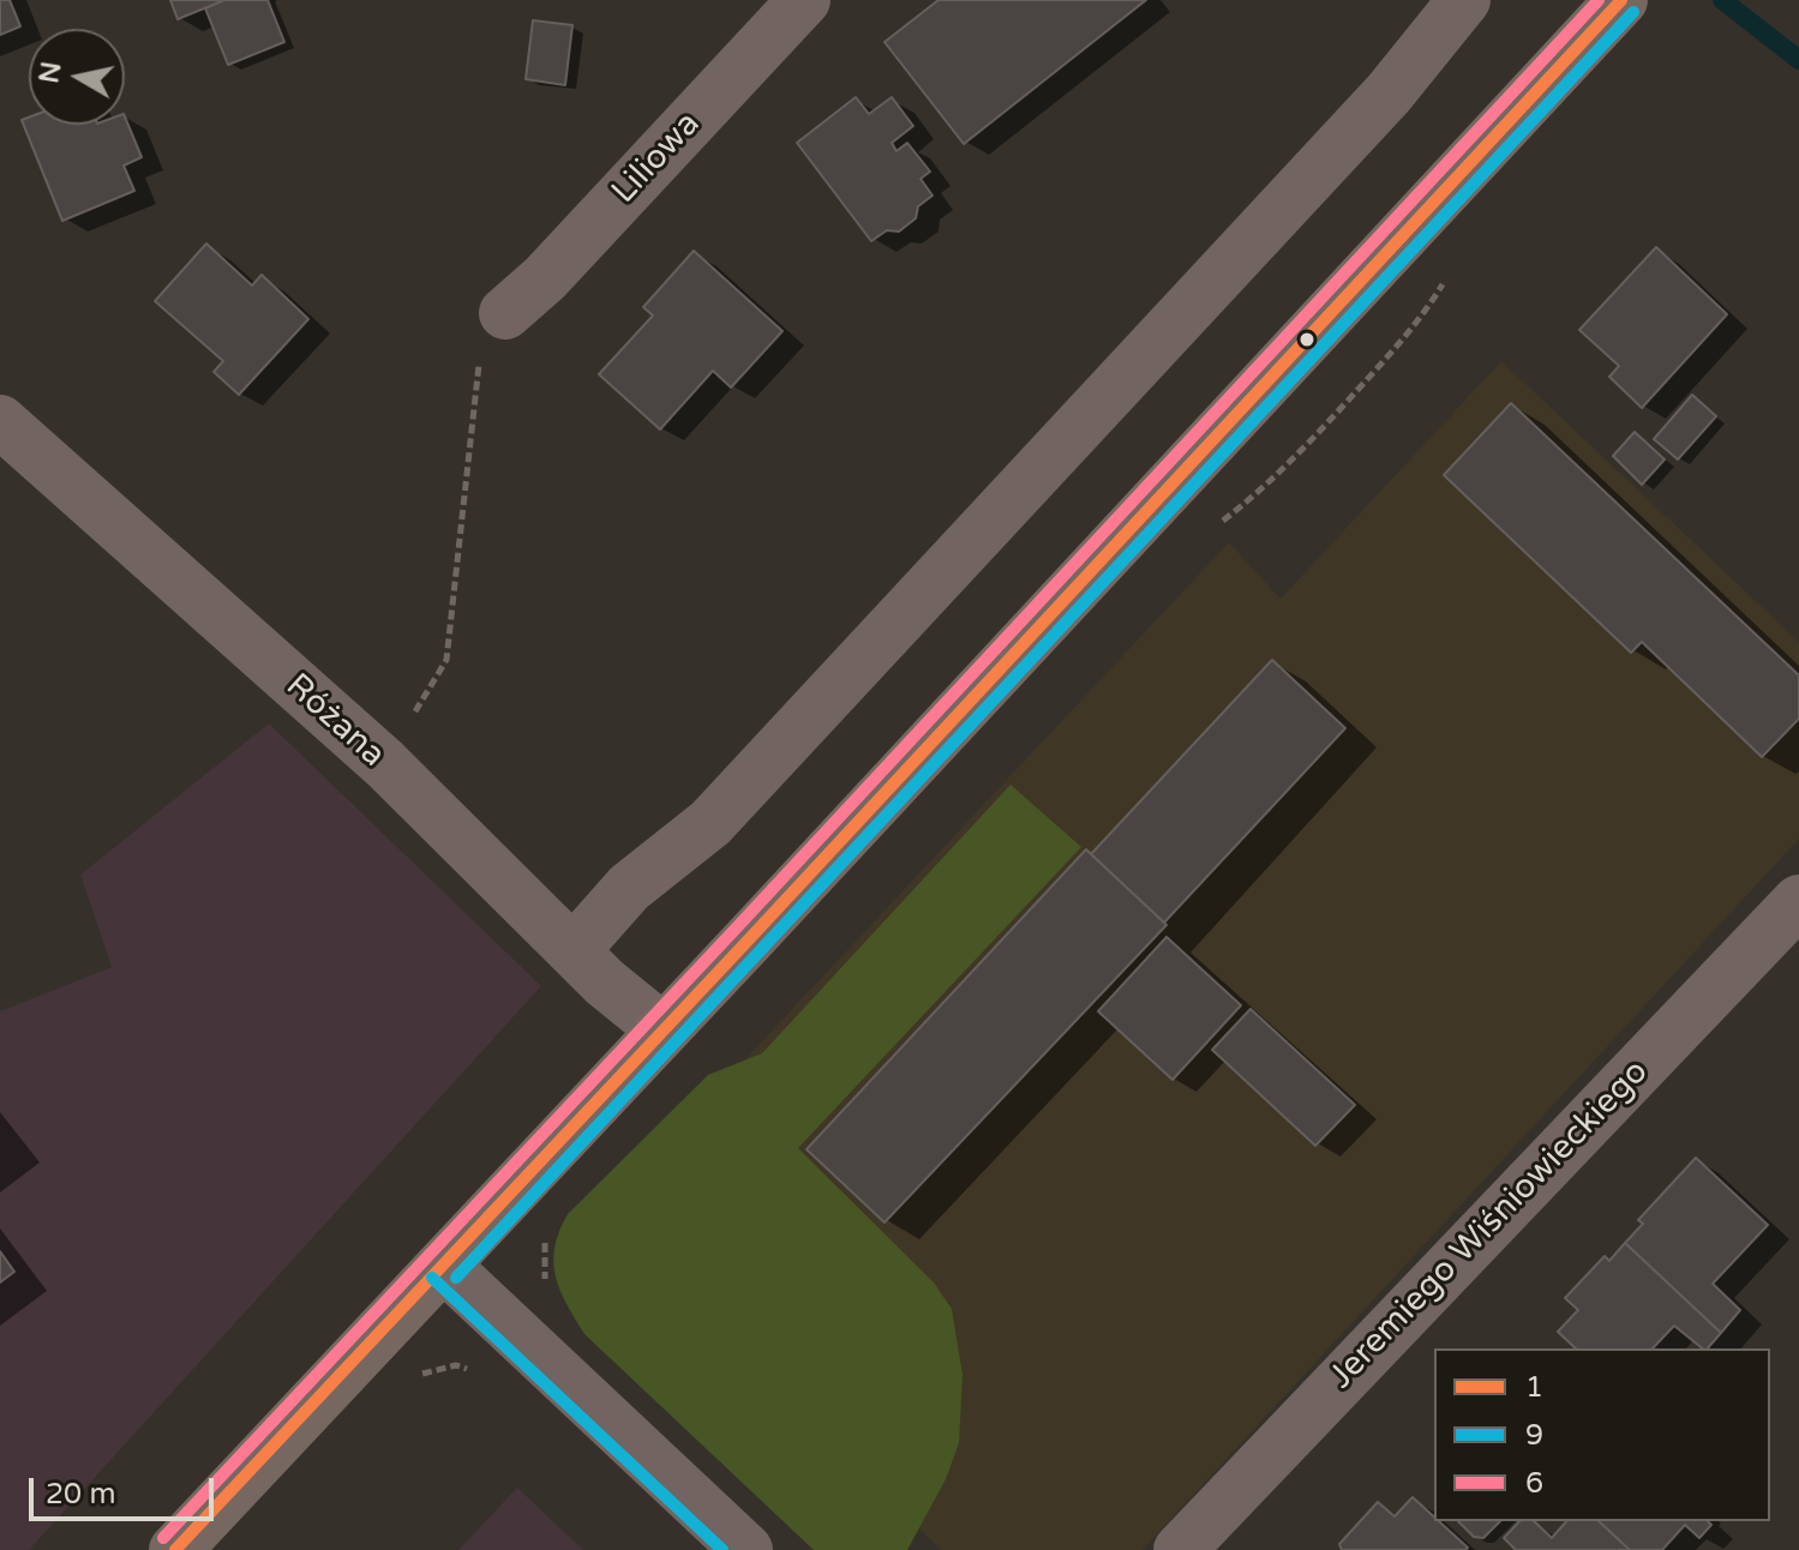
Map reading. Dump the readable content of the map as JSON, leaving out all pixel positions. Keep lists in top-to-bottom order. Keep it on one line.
{"streets":{"street":["Liliowa","Różana","Jeremiego Wiśniowieckiego"]},"lines":["transit line 1","transit line 6","transit line 9"],"legend":["1","9","6"],"scale_bar":"20 m","north":"left"}
